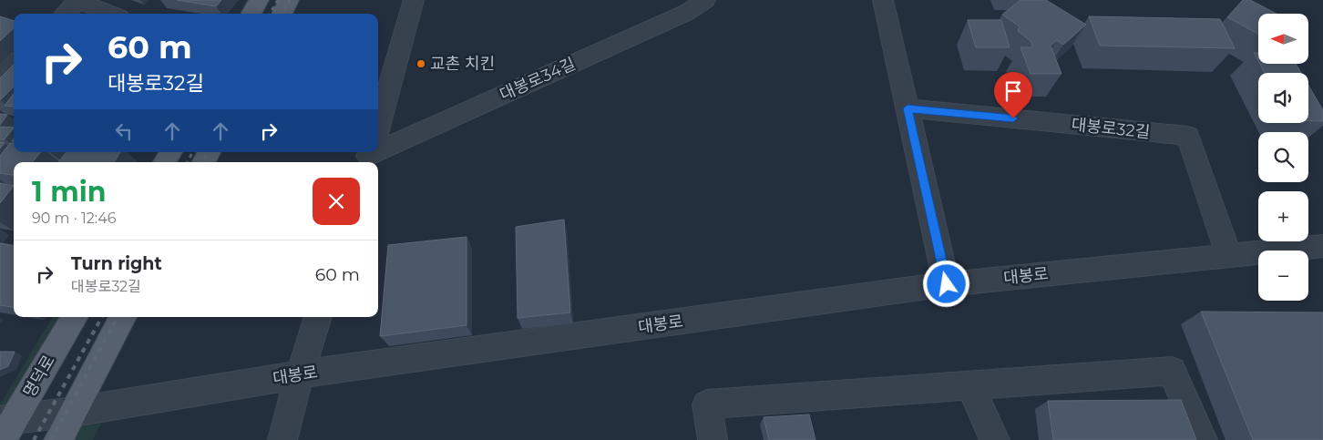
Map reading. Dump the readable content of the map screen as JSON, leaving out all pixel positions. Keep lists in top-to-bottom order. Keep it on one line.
{"streets":{"main road":["명덕로"],"street":["대봉로34길","대봉로32길","대봉로"]},"crossings":[["대봉로32길","대봉로"],["대봉로","명덕로"]],"places":["교촌 치킨"],"north":"left","page":{"map_buttons":["+","−"],"turn":["60 m","대봉로32길"],"heading":["1 min","90 m · 12:46"],"list":[{"name":"Turn right","note":"대봉로32길","value":"60 m"}]}}
